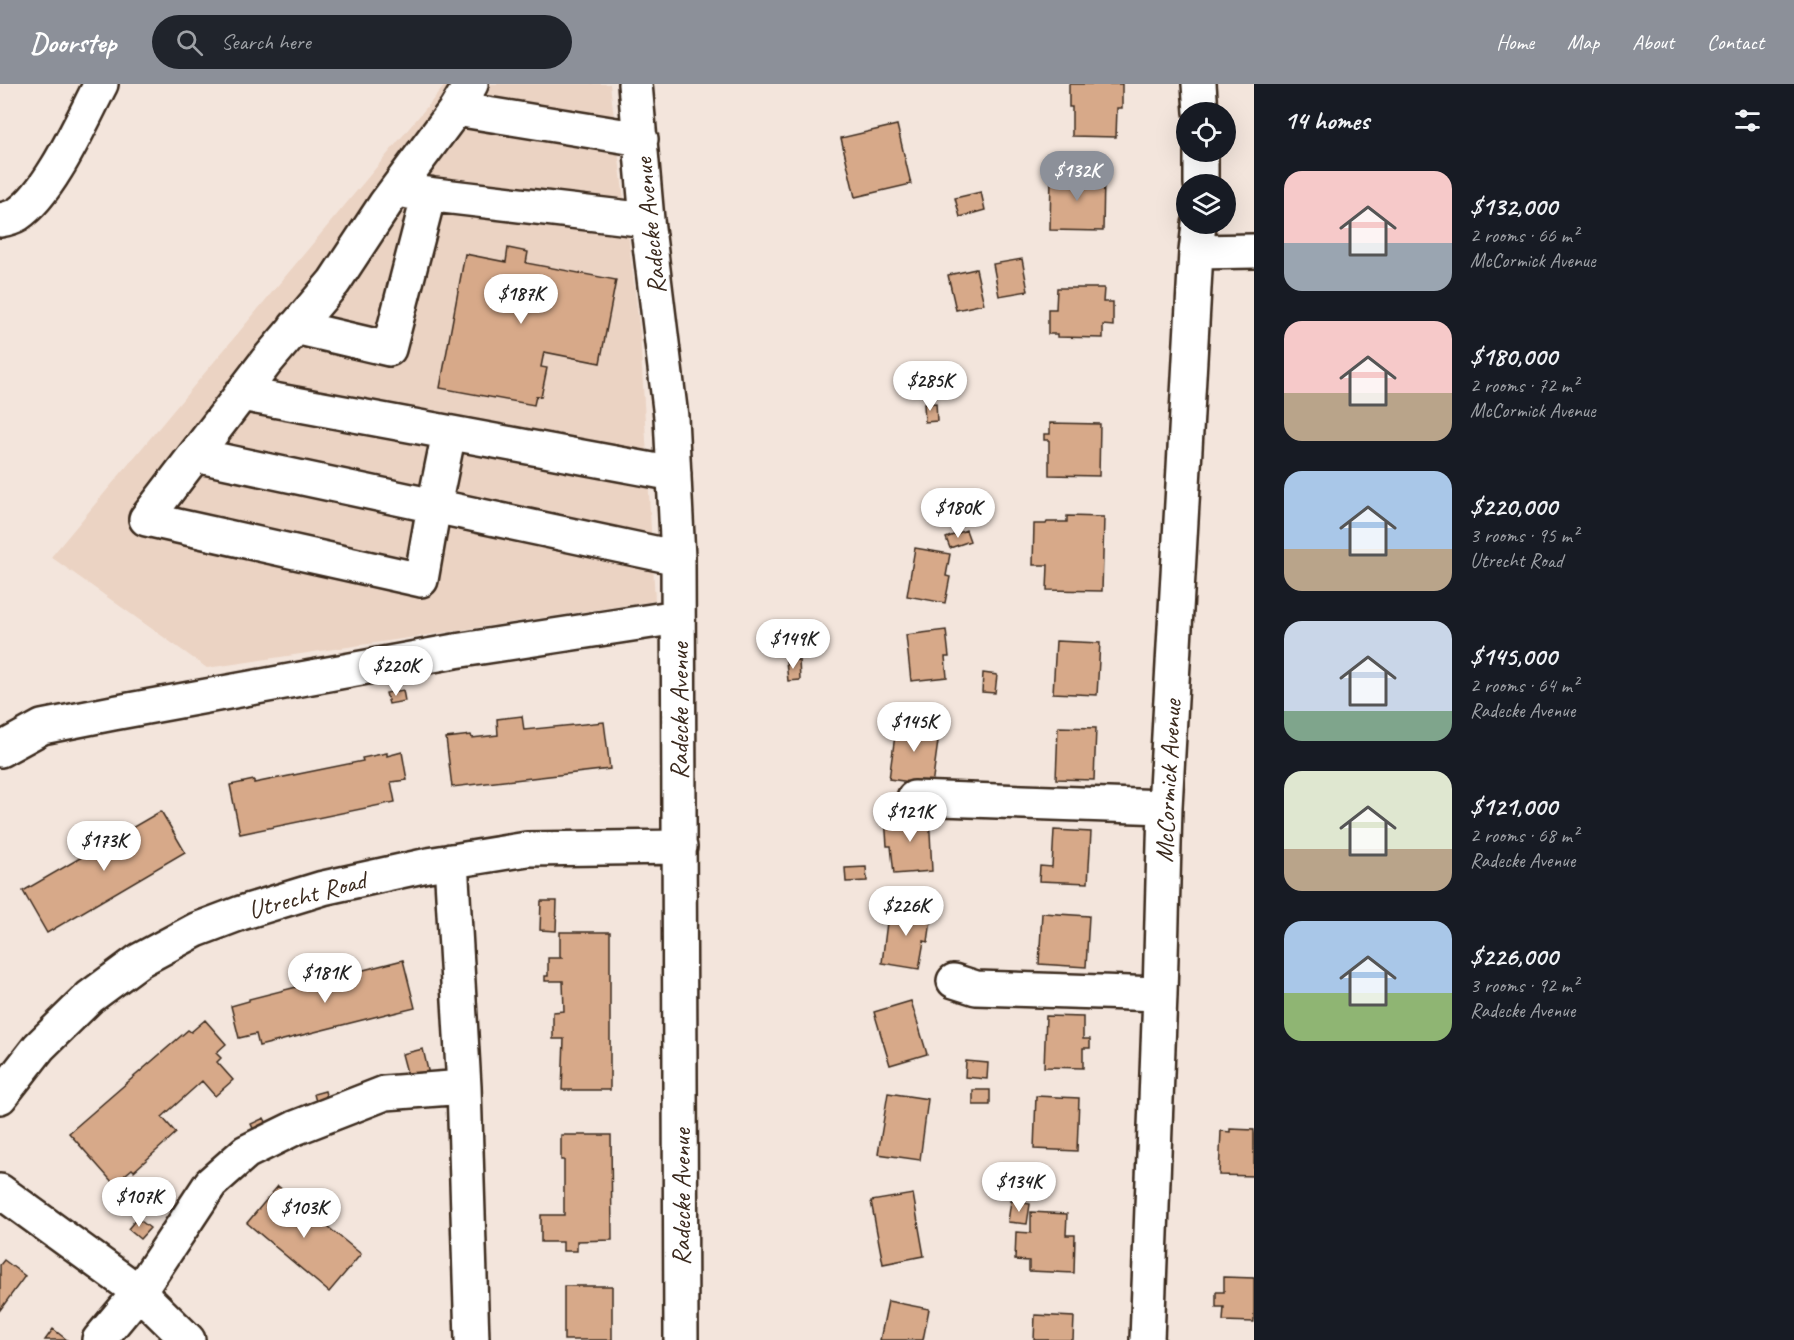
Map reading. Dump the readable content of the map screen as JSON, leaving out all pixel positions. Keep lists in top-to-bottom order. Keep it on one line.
{"streets":{"street":["Radecke Avenue","McCormick Avenue","Utrecht Road"]},"crossings":[["Radecke Avenue","Utrecht Road"]],"page":{"header":"Doorstep","search":"Search here","nav":["Home","Map","About","Contact"],"heading":"14 homes","price":["$132K","$187K","$285K","$180K","$149K","$220K","$145K","$121K","$173K","$226K","$181K","$134K","$107K","$103K"],"list":[{"name":"$132,000","note":"2 rooms · 66 m² · McCormick Avenue"},{"name":"$180,000","note":"2 rooms · 72 m² · McCormick Avenue"},{"name":"$220,000","note":"3 rooms · 95 m² · Utrecht Road"},{"name":"$145,000","note":"2 rooms · 64 m² · Radecke Avenue"},{"name":"$121,000","note":"2 rooms · 68 m² · Radecke Avenue"},{"name":"$226,000","note":"3 rooms · 92 m² · Radecke Avenue"}]}}
